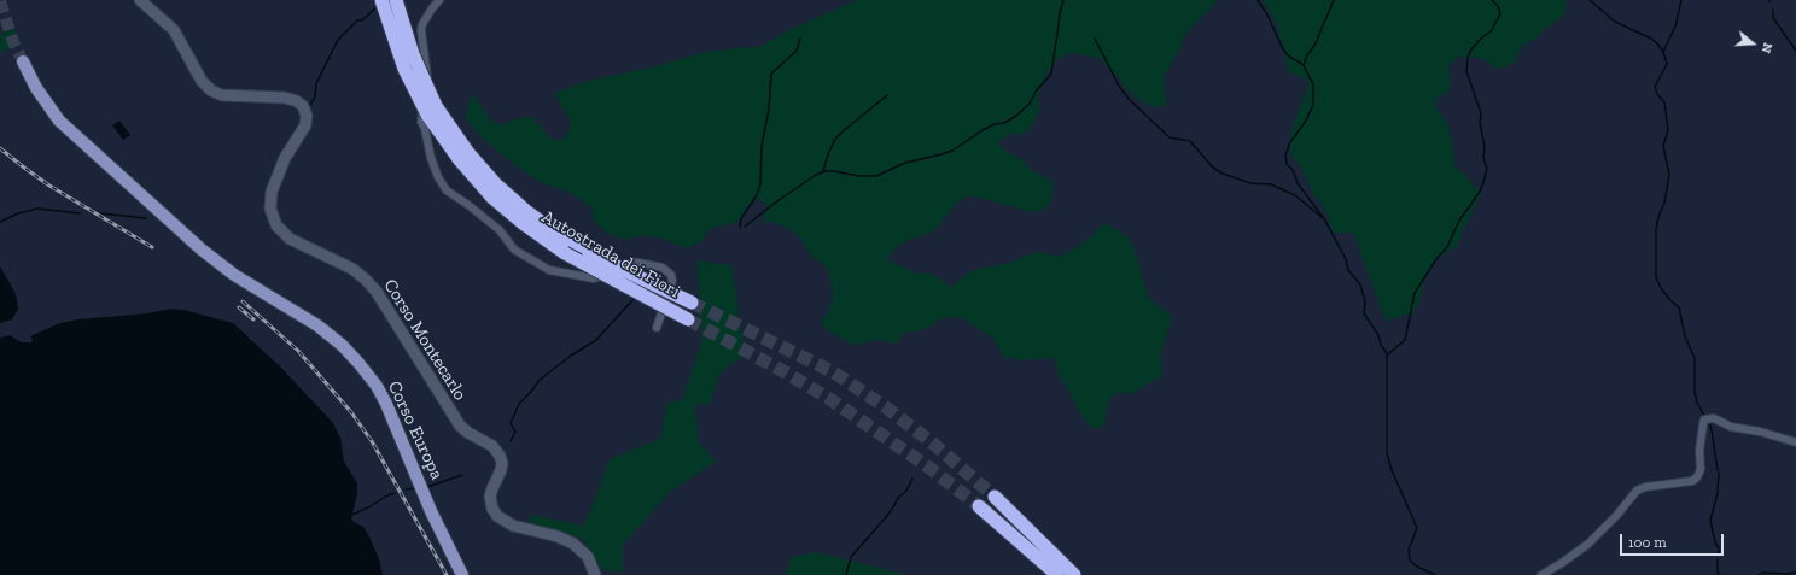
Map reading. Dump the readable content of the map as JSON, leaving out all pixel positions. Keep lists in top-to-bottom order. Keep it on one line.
{"streets":{"highway":["Autostrada dei Fiori"],"main road":["Corso Montecarlo","Corso Europa"]},"scale_bar":"100 m","north":"right"}
